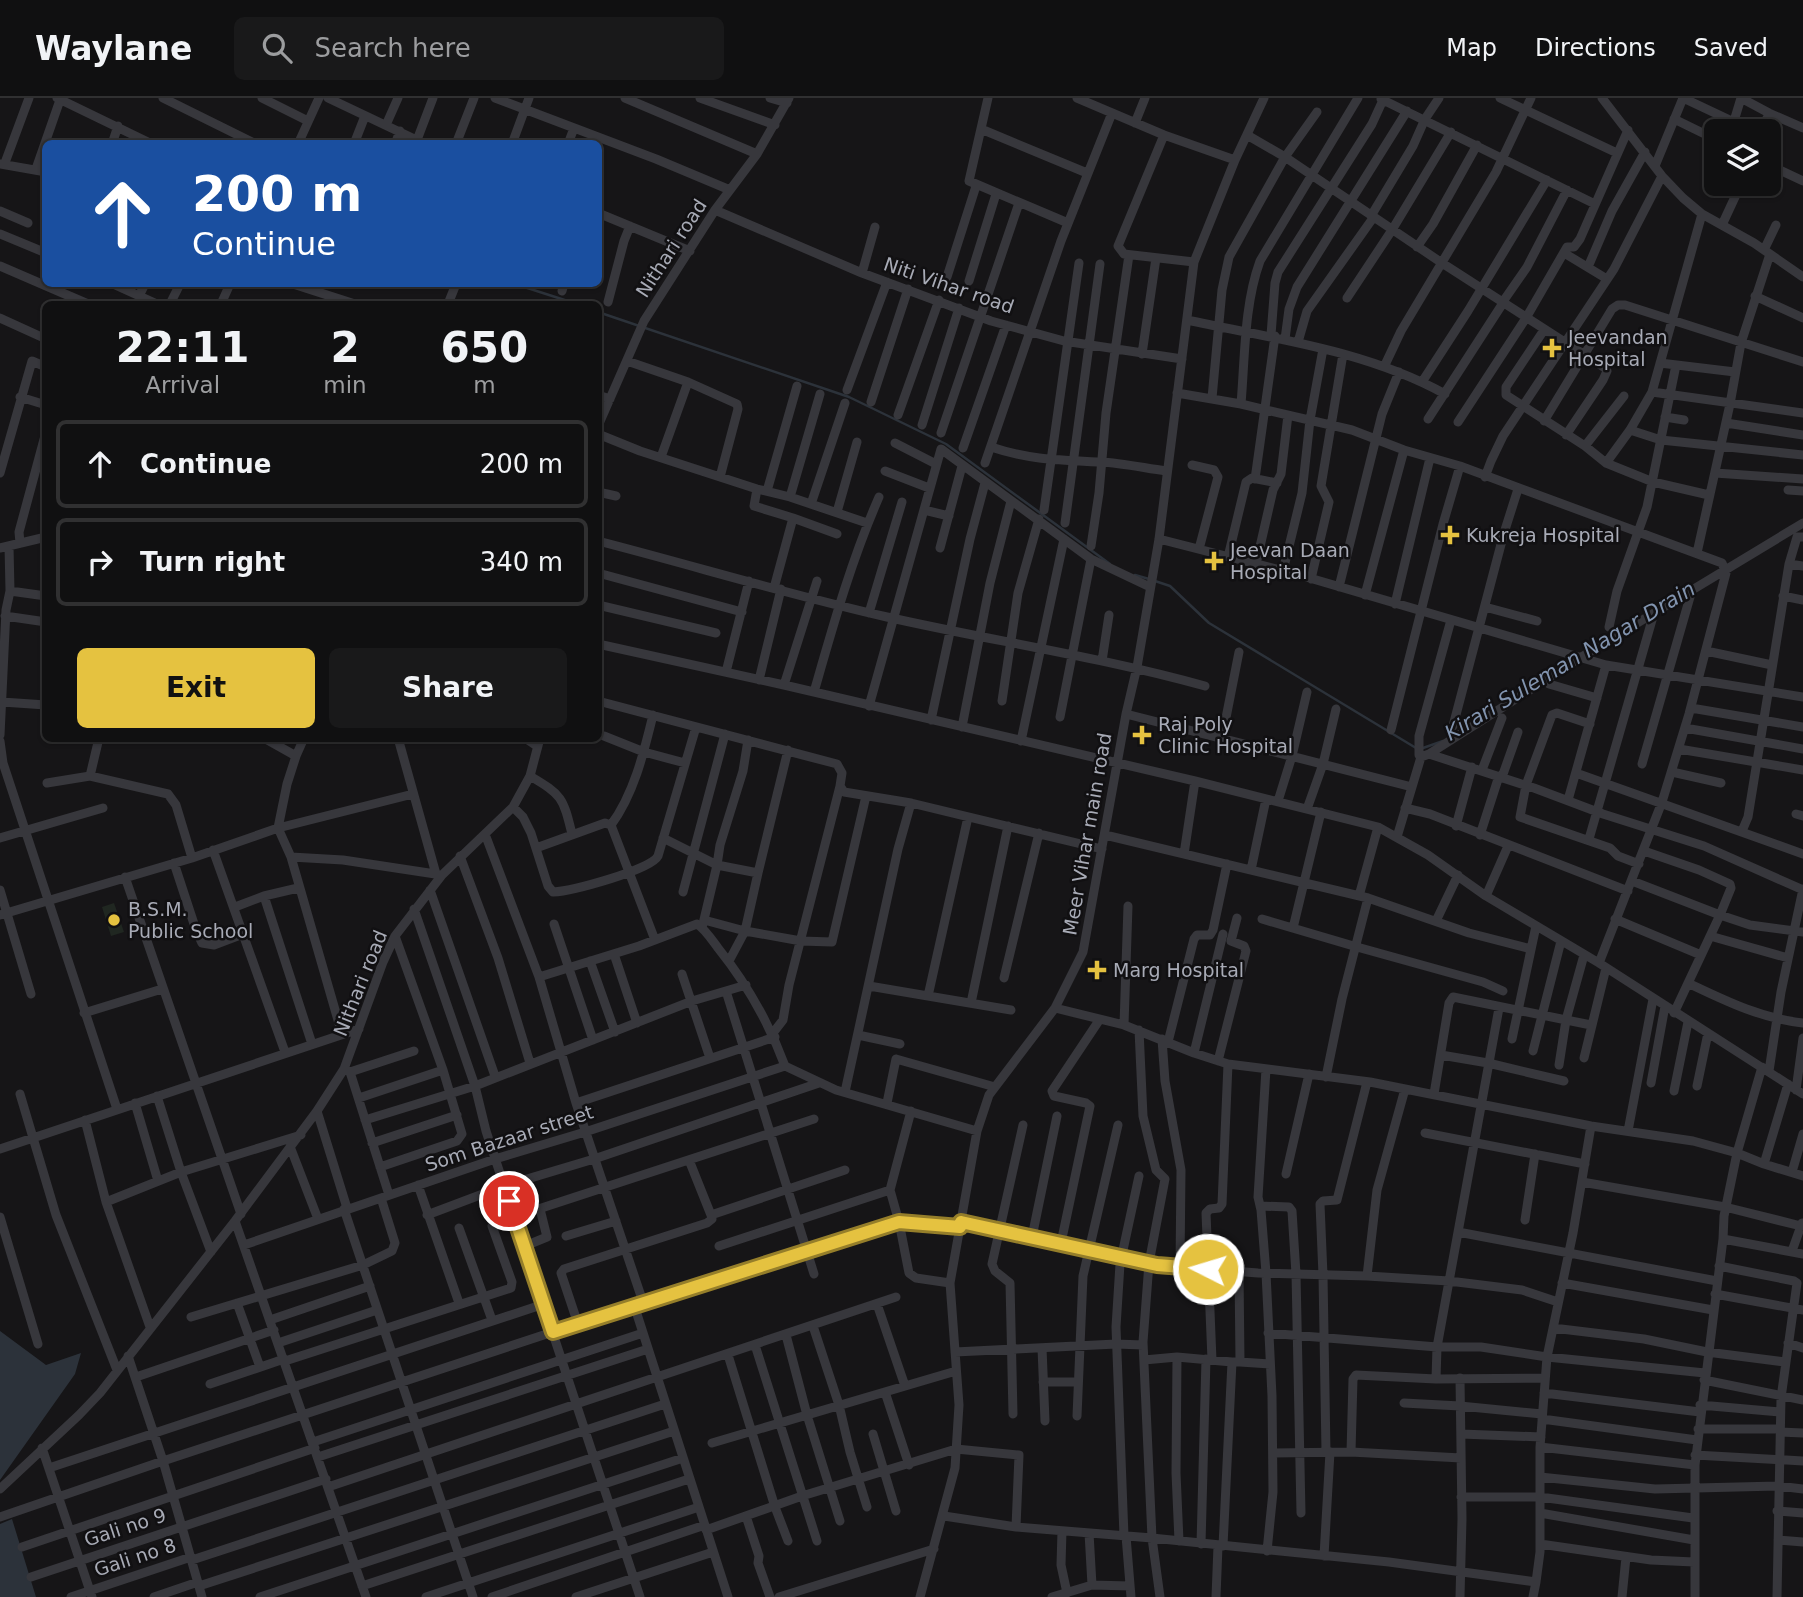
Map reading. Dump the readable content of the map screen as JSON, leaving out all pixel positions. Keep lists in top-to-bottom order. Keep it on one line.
{"streets":{"street":["Nithari road","Niti Vihar road","Meer Vihar main road","Som Bazaar street","Gali no 9","Gali no 8"]},"crossings":[["Nithari road","Niti Vihar road"],["Niti Vihar road","Meer Vihar main road"]],"water":["Kirari Suleman Nagar Drain"],"places":{"health":["Jeevandan Hospital","Kukreja Hospital","Jeevan Daan Hospital","Raj Poly Clinic Hospital","Marg Hospital"],"other":["B.S.M. Public School"]},"page":{"header":"Waylane","search":"Search here","nav":["Map","Directions","Saved"],"turn":["200 m","Continue"],"eta":["22:11","Arrival","2","min","650","m"],"list":[{"name":"Continue","value":"200 m"},{"name":"Turn right","value":"340 m"}],"buttons":["Exit","Share"]}}
